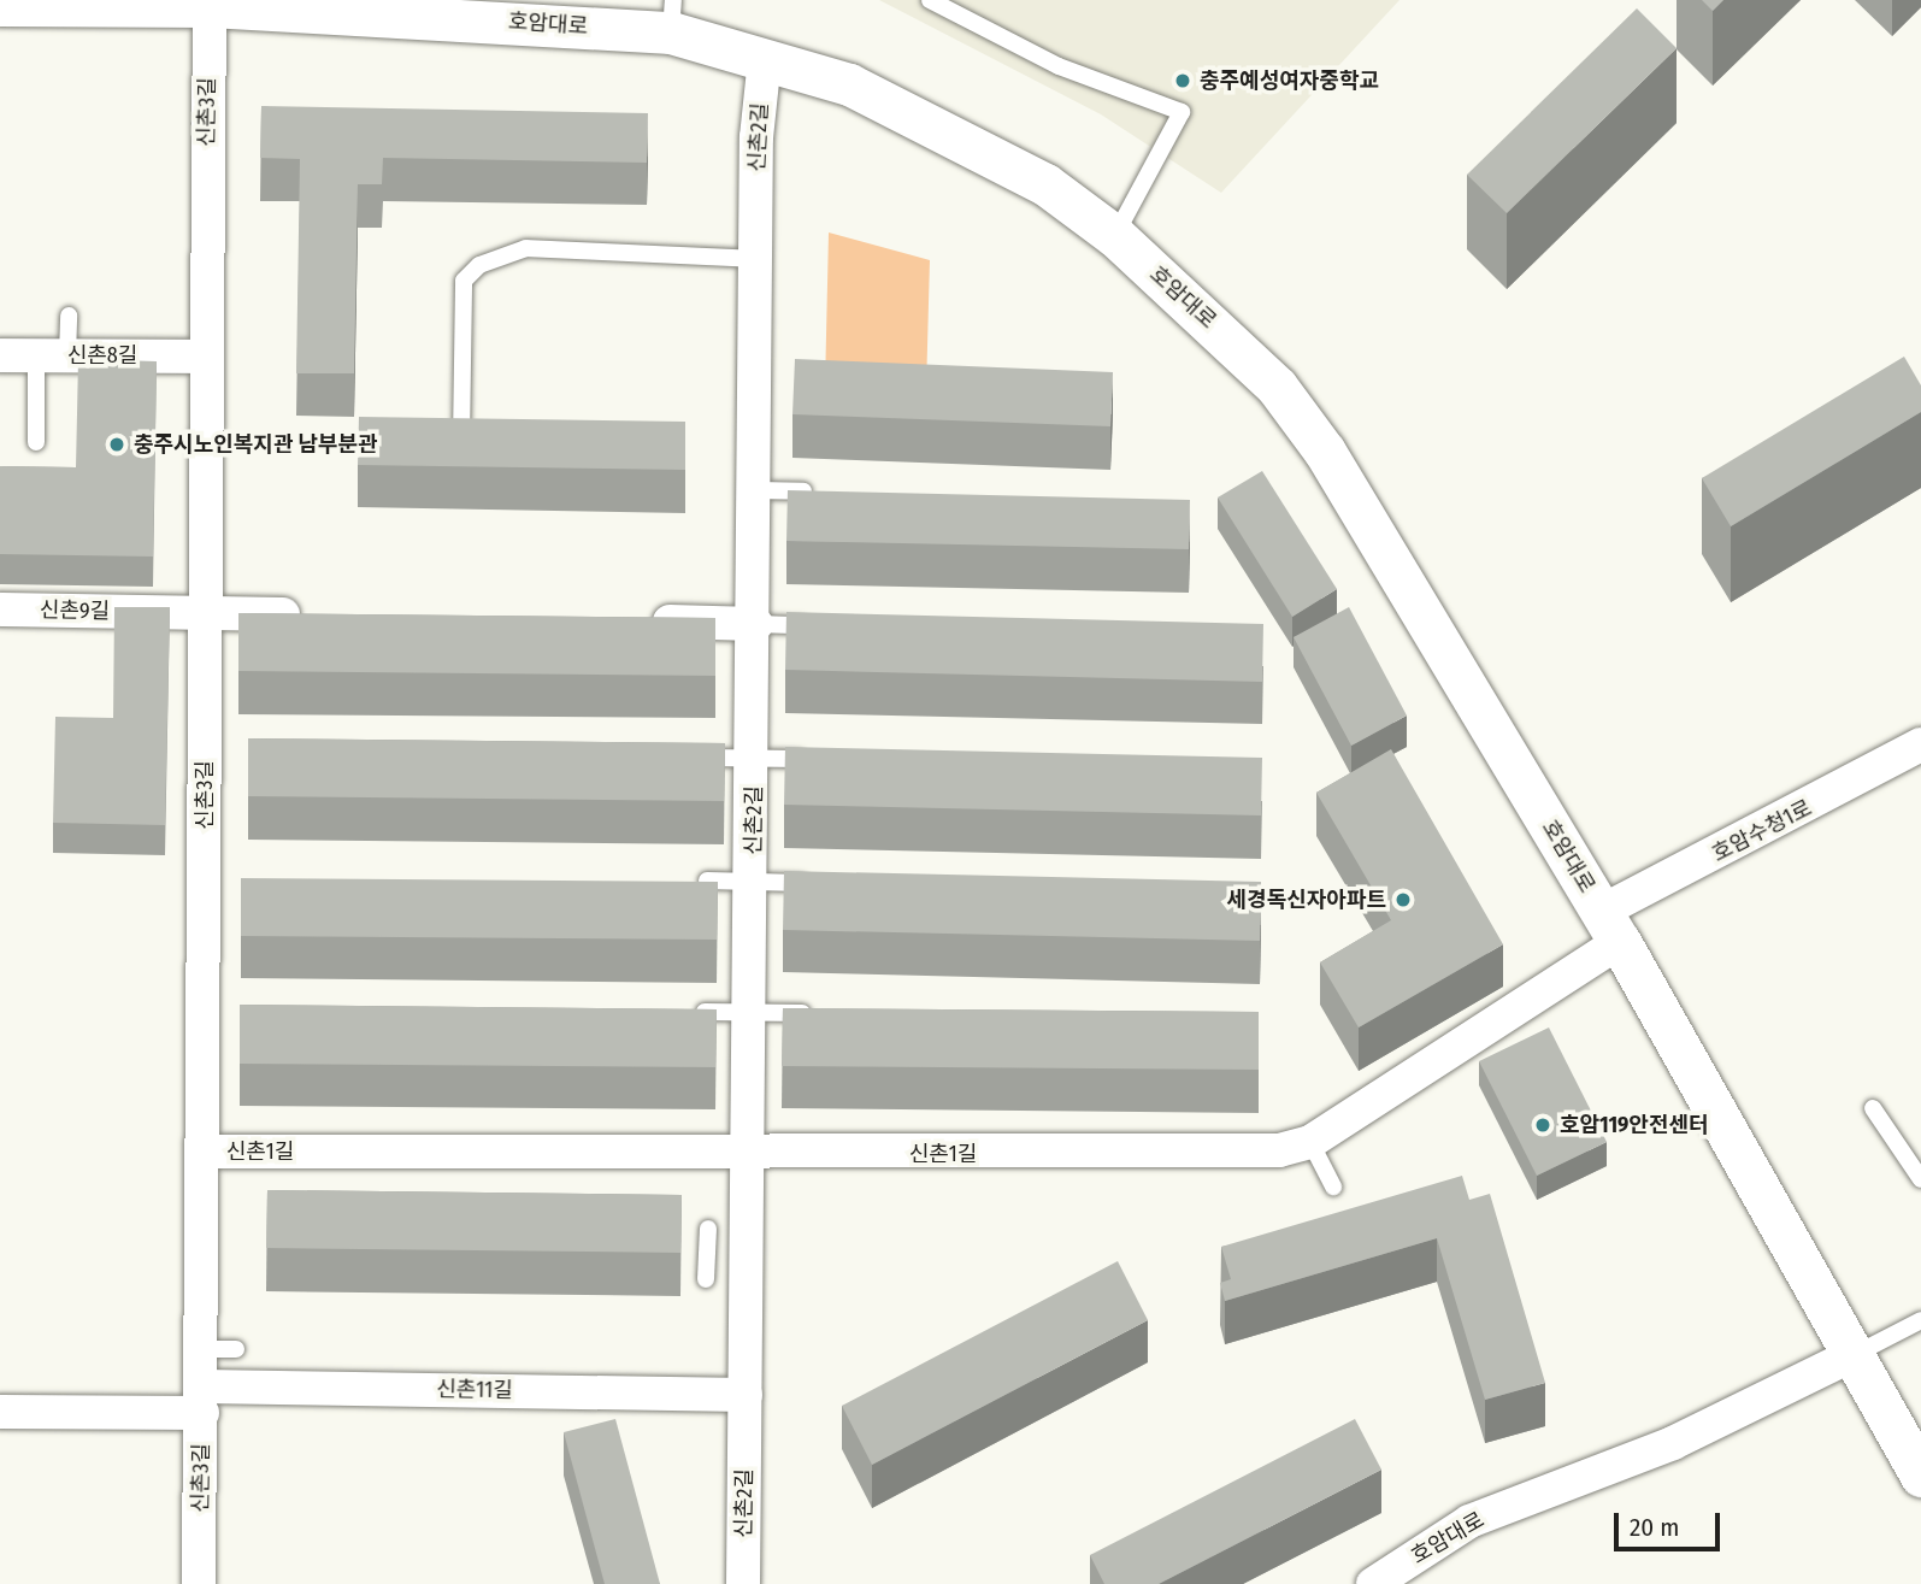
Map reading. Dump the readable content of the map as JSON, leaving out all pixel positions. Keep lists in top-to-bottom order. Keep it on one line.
{"streets":{"street":["호암대로","신촌3길","신촌2길","신촌8길","신촌9길","호암수청1로","신촌1길","신촌11길"]},"crossings":[["호암대로","신촌3길"],["호암대로","신촌2길"],["호암대로","호암수청1로"],["호암대로","신촌1길"],["신촌3길","신촌8길"],["신촌3길","신촌9길"],["신촌3길","신촌1길"],["신촌3길","신촌11길"],["신촌2길","신촌1길"],["신촌2길","신촌11길"],["호암수청1로","신촌1길"]],"places":["충주예성여자중학교","충주시노인복지관 남부분관","세경독신자아파트","호암119안전센터"],"scale_bar":"20 m"}
